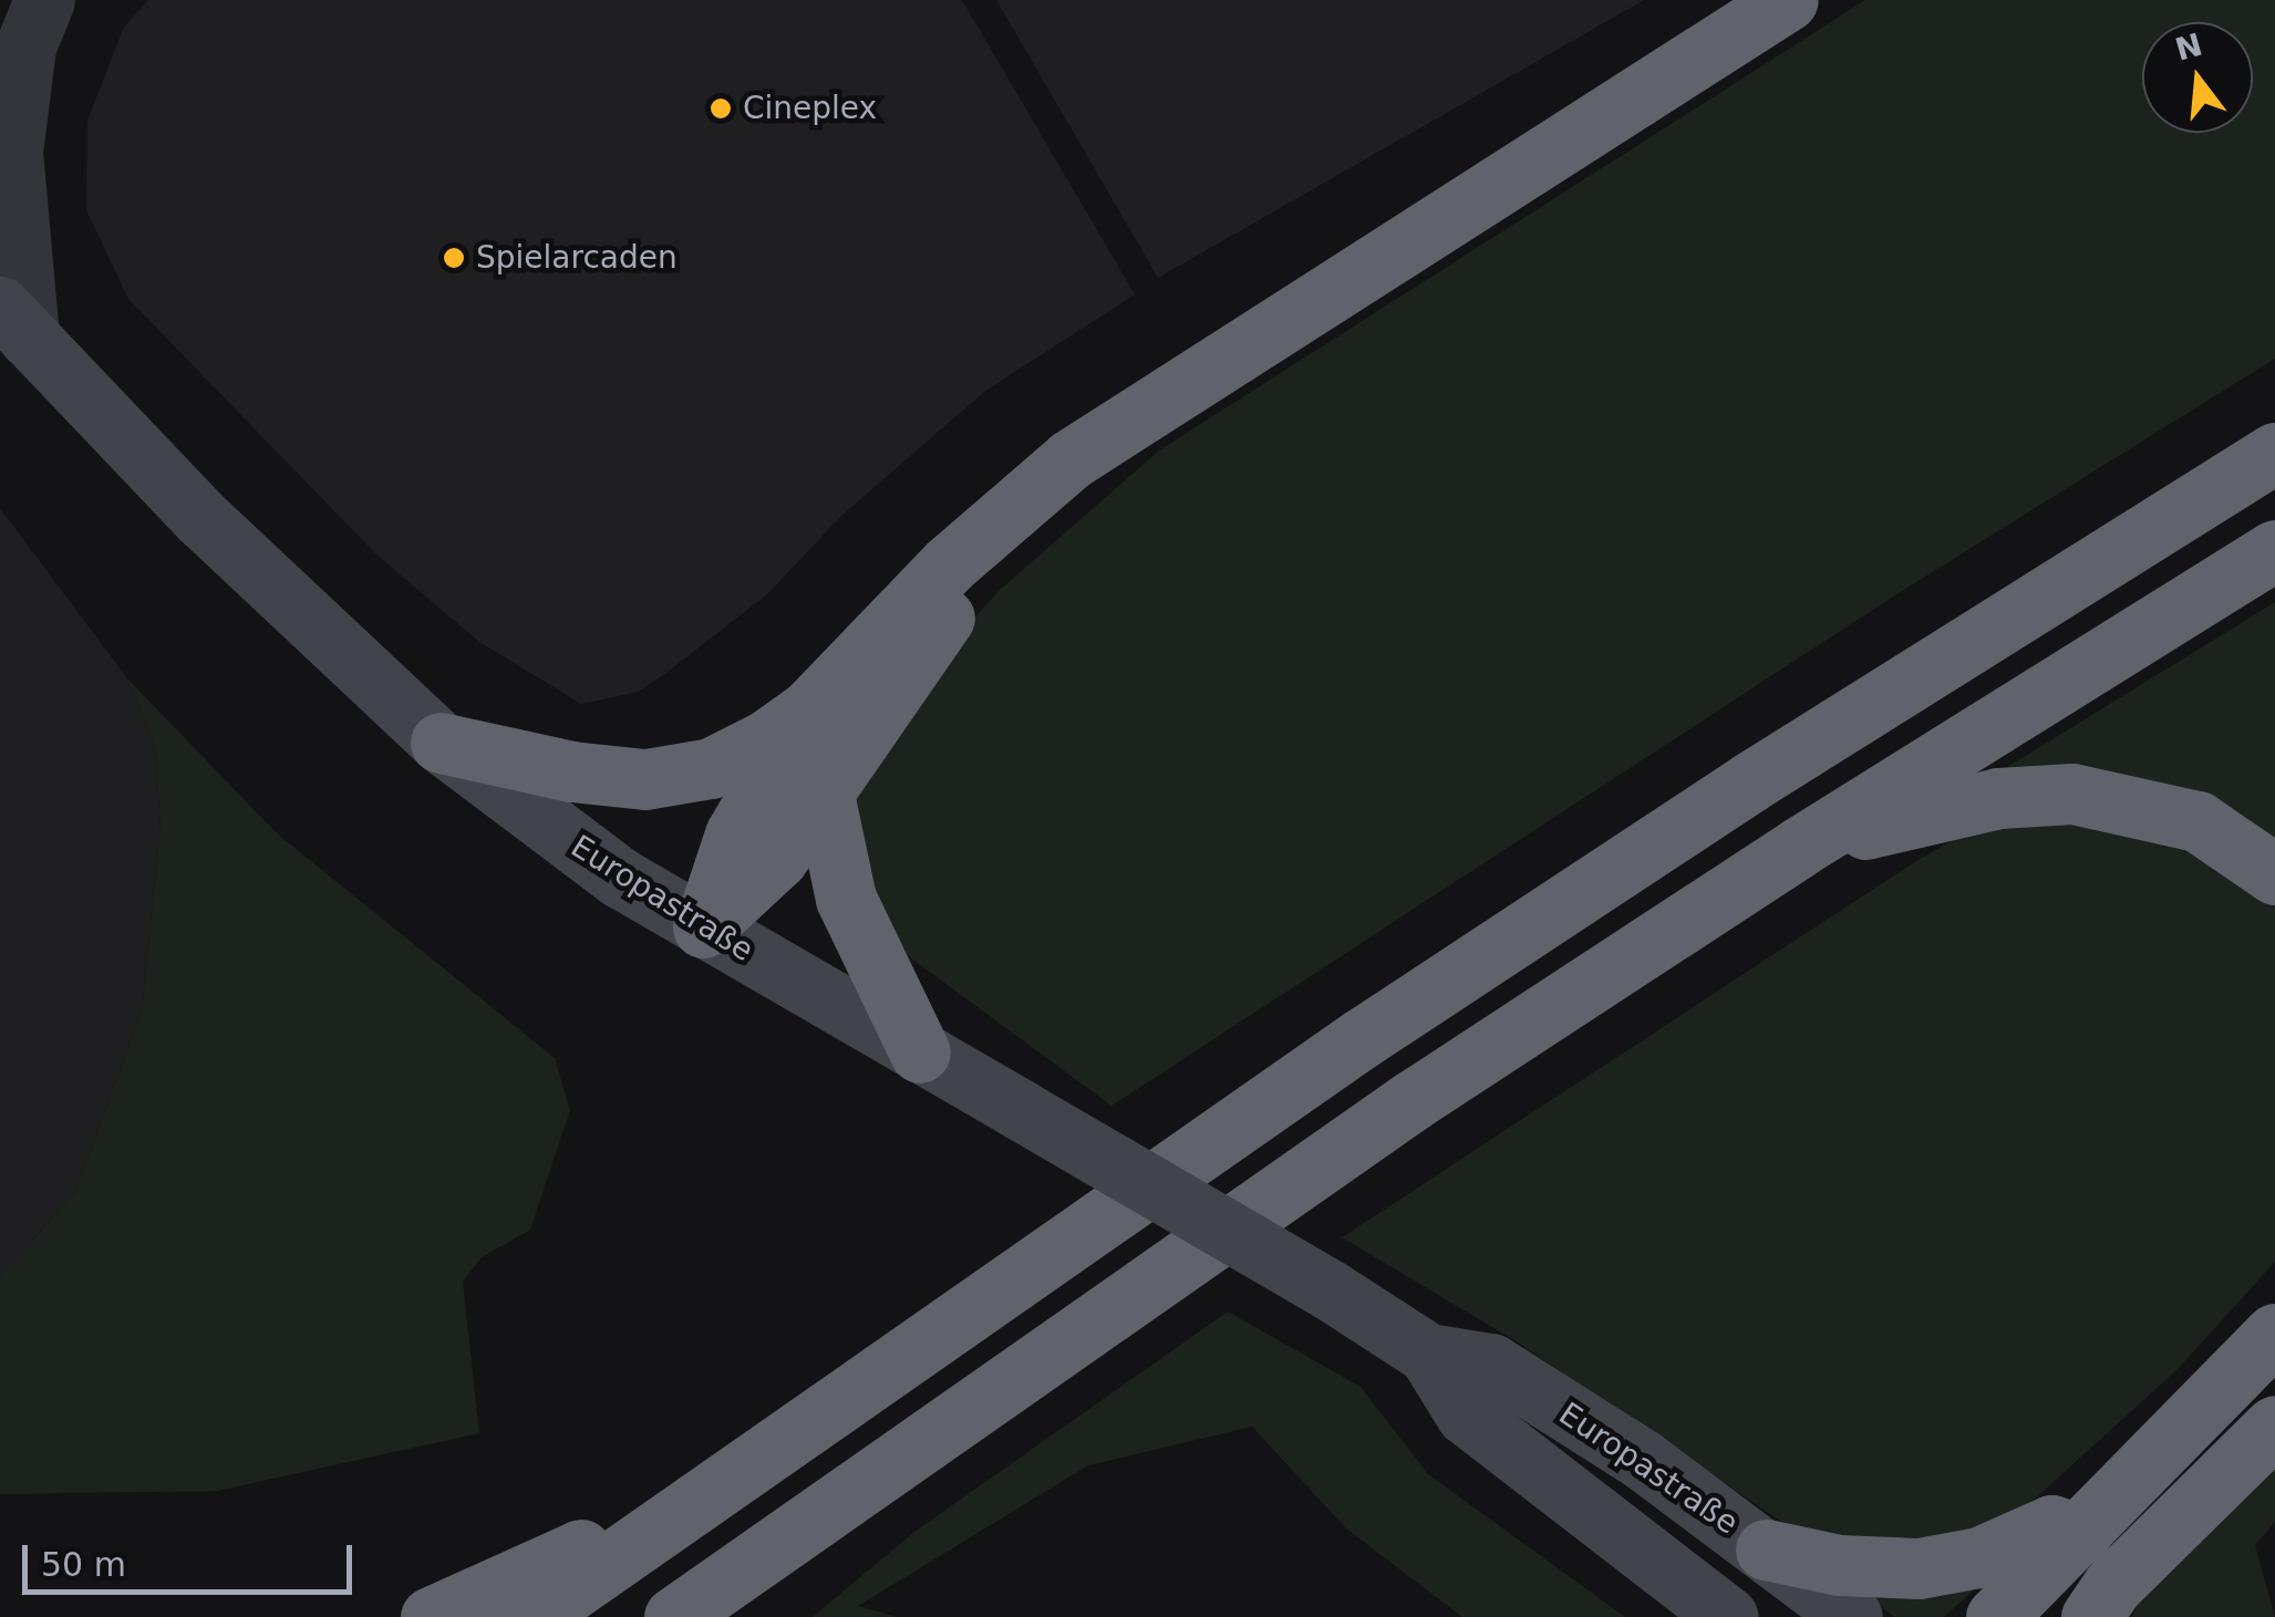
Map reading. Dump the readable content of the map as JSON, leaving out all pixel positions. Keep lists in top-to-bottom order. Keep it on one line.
{"streets":{"main road":["Europastraße"]},"places":["Cineplex","Spielarcaden"],"scale_bar":"50 m","north":"top"}
